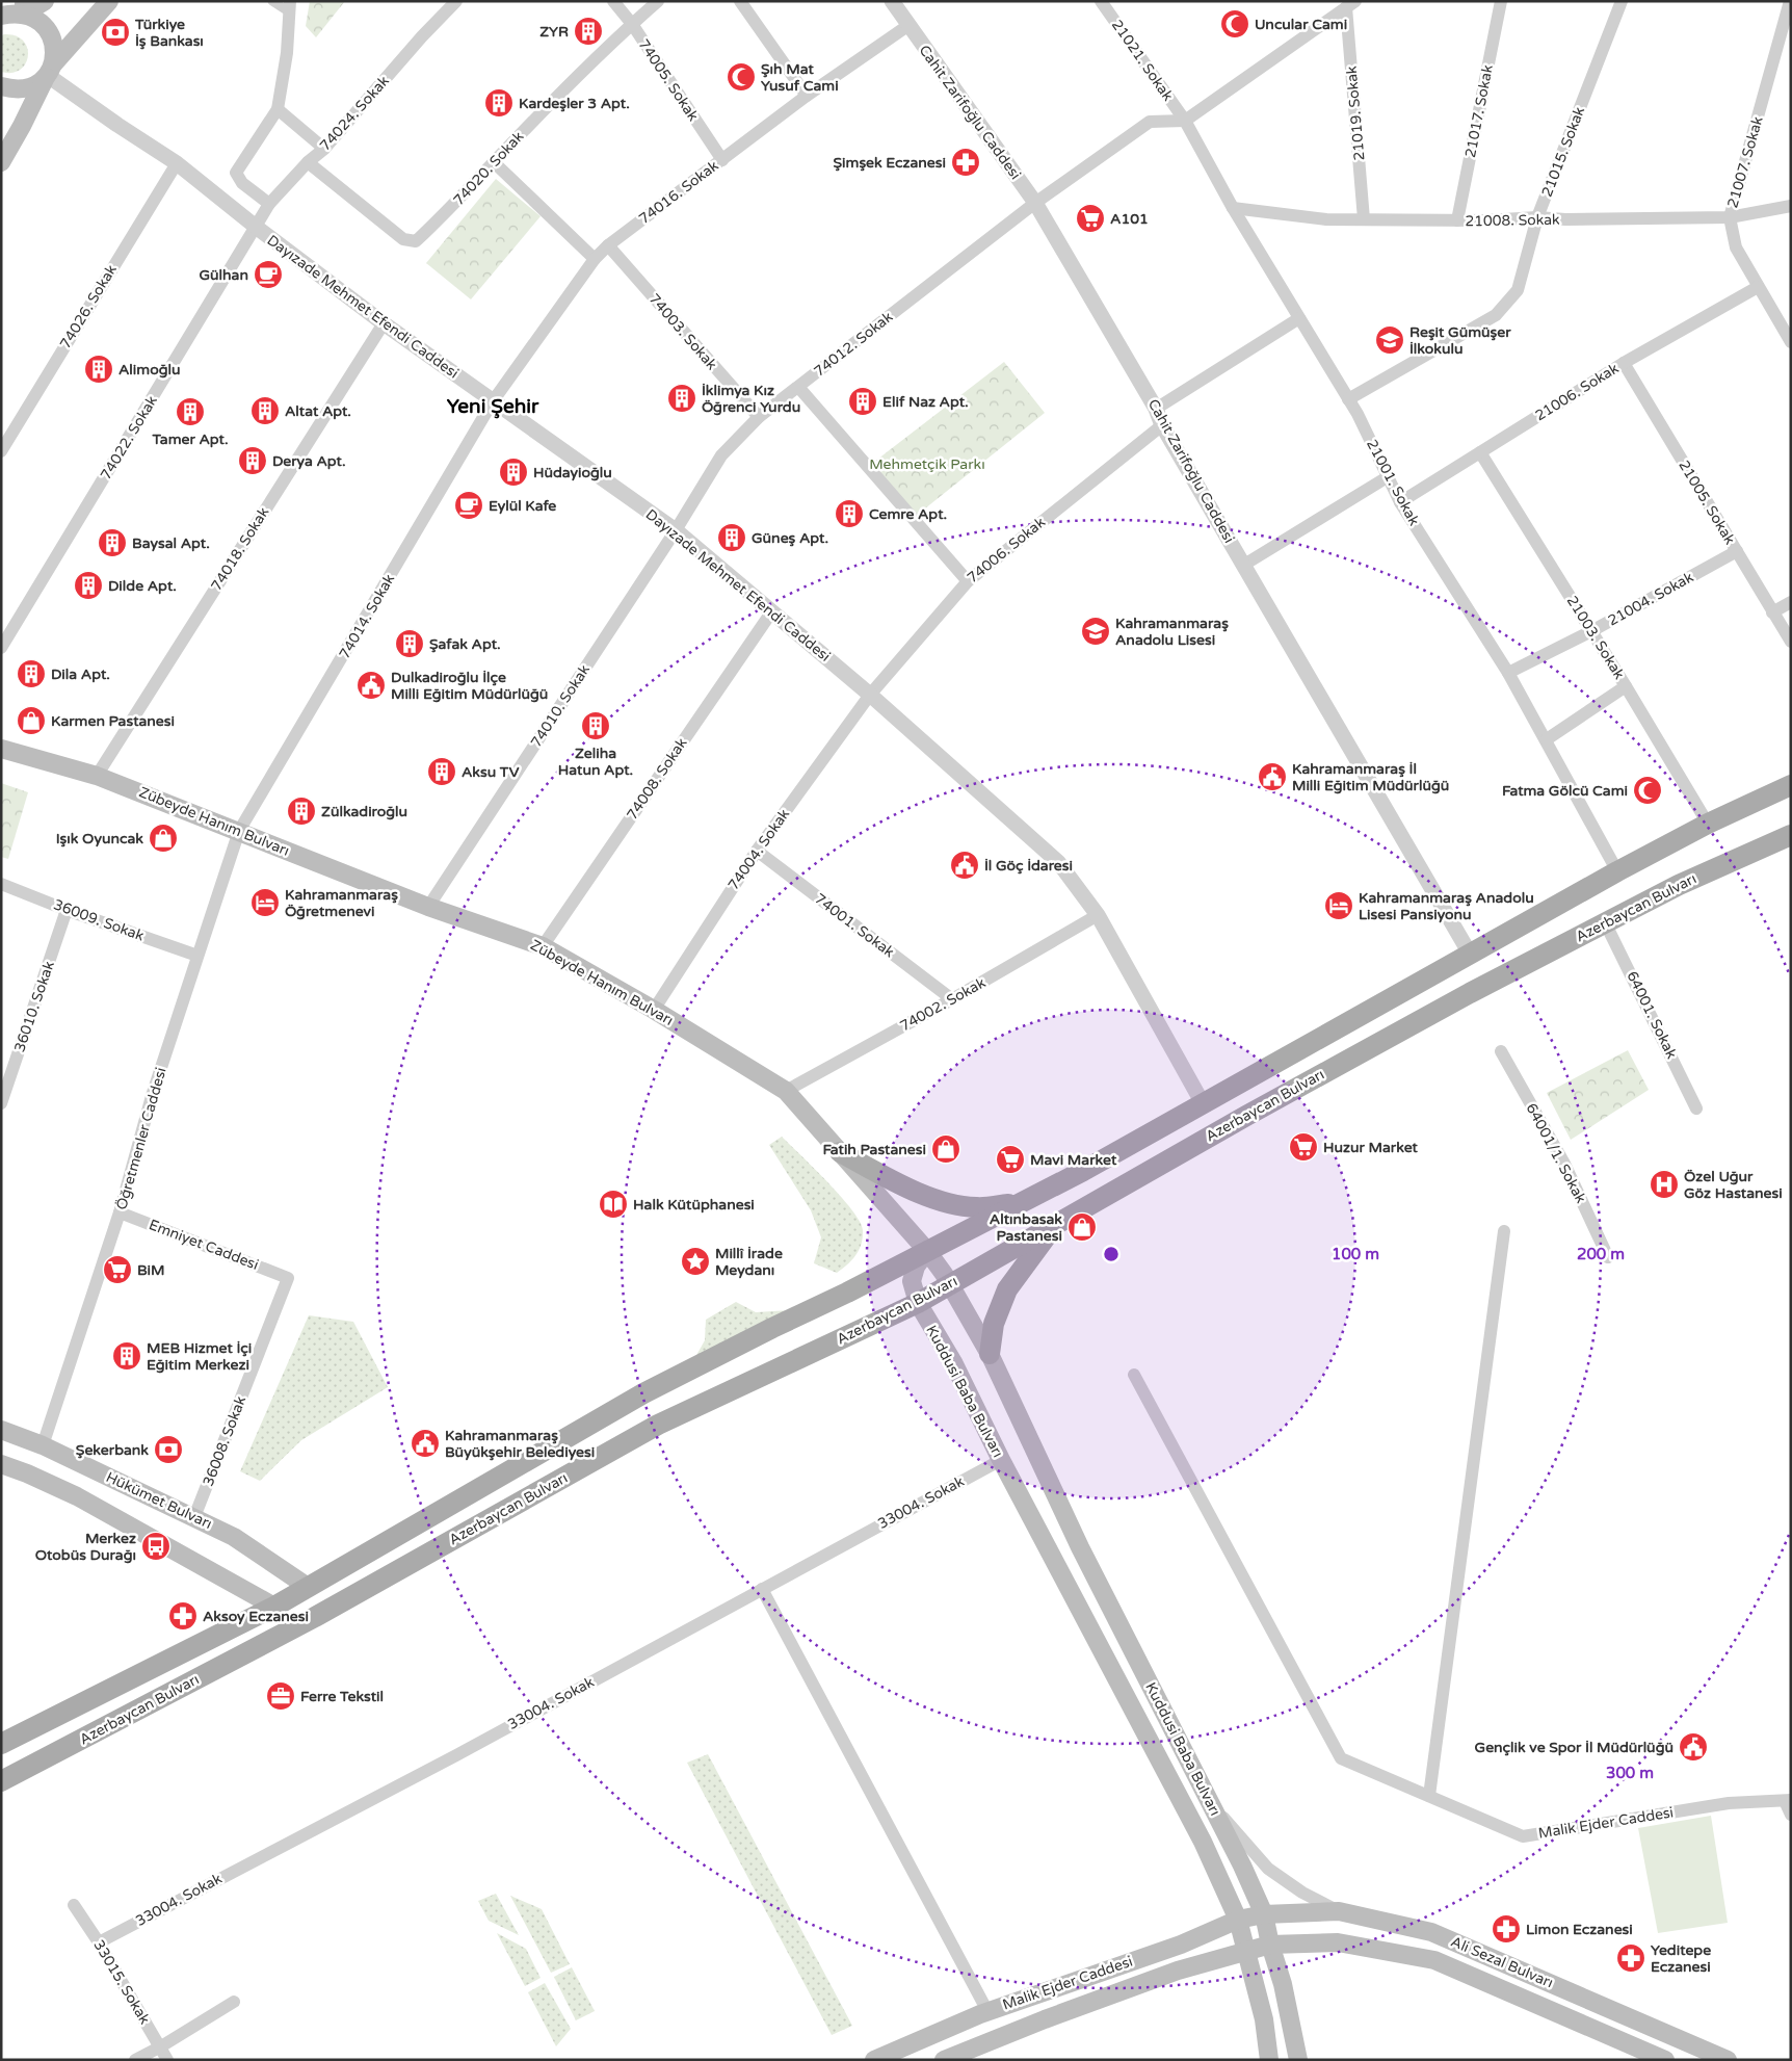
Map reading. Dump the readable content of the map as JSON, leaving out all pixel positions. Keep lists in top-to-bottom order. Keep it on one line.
{"streets":{"main road":["Zübeyde Hanım Bulvarı","Azerbaycan Bulvarı","Kuddusi Baba Bulvarı","Hükümet Bulvarı","Malik Ejder Caddesi","Ali Sezal Bulvarı"],"street":["21021. Sokak","74005. Sokak","21017. Sokak","Cahit Zarifoğlu Caddesi","74024. Sokak","21019. Sokak","21015. Sokak","21007. Sokak","74020. Sokak","74016. Sokak","21008. Sokak","74026. Sokak","Dayızade Mehmet Efendi Caddesi","74003. Sokak","74012. Sokak","21006. Sokak","74022. Sokak","21001. Sokak","21005. Sokak","74018. Sokak","74006. Sokak","21004. Sokak","74014. Sokak","21003. Sokak","74010. Sokak","74008. Sokak","74004. Sokak","36009. Sokak","74001. Sokak","74002. Sokak","36010. Sokak","64001. Sokak","Öğretmenler Caddesi","64001/1. Sokak","Emniyet Caddesi","36008. Sokak","33004. Sokak","33015. Sokak"]},"crossings":[["21021. Sokak","74012. Sokak"],["21021. Sokak","21001. Sokak"],["74005. Sokak","74020. Sokak"],["74005. Sokak","74016. Sokak"],["21017. Sokak","21008. Sokak"],["Cahit Zarifoğlu Caddesi","74016. Sokak"],["Cahit Zarifoğlu Caddesi","74012. Sokak"],["Cahit Zarifoğlu Caddesi","74006. Sokak"],["Cahit Zarifoğlu Caddesi","Azerbaycan Bulvarı"],["74024. Sokak","74020. Sokak"],["74024. Sokak","Dayızade Mehmet Efendi Caddesi"],["74024. Sokak","74022. Sokak"],["21019. Sokak","21008. Sokak"],["21015. Sokak","21008. Sokak"],["21015. Sokak","21001. Sokak"],["21007. Sokak","21008. Sokak"],["21007. Sokak","21006. Sokak"],["74016. Sokak","Dayızade Mehmet Efendi Caddesi"],["74016. Sokak","74003. Sokak"],["74016. Sokak","74014. Sokak"],["21008. Sokak","21001. Sokak"],["74026. Sokak","Dayızade Mehmet Efendi Caddesi"],["Dayızade Mehmet Efendi Caddesi","74012. Sokak"],["Dayızade Mehmet Efendi Caddesi","74022. Sokak"],["Dayızade Mehmet Efendi Caddesi","74018. Sokak"],["Dayızade Mehmet Efendi Caddesi","74006. Sokak"],["Dayızade Mehmet Efendi Caddesi","74014. Sokak"],["Dayızade Mehmet Efendi Caddesi","74010. Sokak"],["Dayızade Mehmet Efendi Caddesi","74008. Sokak"],["Dayızade Mehmet Efendi Caddesi","74004. Sokak"],["Dayızade Mehmet Efendi Caddesi","Azerbaycan Bulvarı"],["Dayızade Mehmet Efendi Caddesi","74002. Sokak"],["74003. Sokak","74012. Sokak"],["74012. Sokak","21001. Sokak"],["74012. Sokak","74010. Sokak"],["21006. Sokak","21001. Sokak"],["21006. Sokak","21005. Sokak"],["21006. Sokak","21003. Sokak"],["21001. Sokak","21004. Sokak"],["21001. Sokak","Azerbaycan Bulvarı"],["21005. Sokak","21004. Sokak"],["74018. Sokak","Zübeyde Hanım Bulvarı"],["74006. Sokak","74004. Sokak"],["21004. Sokak","21003. Sokak"],["74014. Sokak","Zübeyde Hanım Bulvarı"],["74014. Sokak","Öğretmenler Caddesi"],["21003. Sokak","Azerbaycan Bulvarı"],["74010. Sokak","Zübeyde Hanım Bulvarı"],["74008. Sokak","Zübeyde Hanım Bulvarı"],["Zübeyde Hanım Bulvarı","74004. Sokak"],["Zübeyde Hanım Bulvarı","Azerbaycan Bulvarı"],["Zübeyde Hanım Bulvarı","74002. Sokak"],["Zübeyde Hanım Bulvarı","Öğretmenler Caddesi"],["Zübeyde Hanım Bulvarı","Kuddusi Baba Bulvarı"],["74004. Sokak","74001. Sokak"],["Azerbaycan Bulvarı","64001. Sokak"],["Azerbaycan Bulvarı","Kuddusi Baba Bulvarı"],["Azerbaycan Bulvarı","Hükümet Bulvarı"],["36009. Sokak","36010. Sokak"],["36009. Sokak","Öğretmenler Caddesi"],["74001. Sokak","74002. Sokak"],["Öğretmenler Caddesi","Emniyet Caddesi"],["Öğretmenler Caddesi","Hükümet Bulvarı"],["Emniyet Caddesi","36008. Sokak"],["Kuddusi Baba Bulvarı","33004. Sokak"],["Kuddusi Baba Bulvarı","Malik Ejder Caddesi"],["Kuddusi Baba Bulvarı","Ali Sezal Bulvarı"],["36008. Sokak","Hükümet Bulvarı"],["33004. Sokak","33015. Sokak"],["Malik Ejder Caddesi","Ali Sezal Bulvarı"]],"districts":["Yeni Şehir"],"parks":["Mehmetçik Parkı"],"places":{"mosque":["Uncular Cami","Şıh Mat Yusuf Cami","Fatma Gölcü Cami"],"building":["ZYR","Kardeşler 3 Apt.","Alimoğlu","İklimya Kız Öğrenci Yurdu","Elif Naz Apt.","Altat Apt.","Tamer Apt.","Derya Apt.","Hüdayioğlu","Cemre Apt.","Güneş Apt.","Baysal Apt.","Dilde Apt.","Şafak Apt.","Dila Apt.","Zeliha Hatun Apt.","Aksu TV","Zülkadiroğlu","MEB Hizmet İçi Eğitim Merkezi"],"bank":["Türkiye İş Bankası","Şekerbank"],"pharmacy":["Şimşek Eczanesi","Aksoy Eczanesi","Limon Eczanesi","Yeditepe Eczanesi"],"supermarket":["A101","Huzur Market","Mavi Market","BiM"],"cafe":["Gülhan","Eylül Kafe"],"school or university":["Reşit Gümüşer İlkokulu","Kahramanmaraş Anadolu Lisesi"],"public building":["Dulkadiroğlu İlçe Milli Eğitim Müdürlüğü","Kahramanmaraş İl Milli Eğitim Müdürlüğü","İl Göç İdaresi","Kahramanmaraş Büyükşehir Belediyesi","Gençlik ve Spor İl Müdürlüğü"],"shop":["Karmen Pastanesi","Işık Oyuncak","Fatih Pastanesi","Altınbasak Pastanesi"],"hotel":["Kahramanmaraş Öğretmenevi","Kahramanmaraş Anadolu Lisesi Pansiyonu"],"hospital":["Özel Uğur Göz Hastanesi"],"library":["Halk Kütüphanesi"],"place":["Millî İrade Meydanı"],"bus stop":["Merkez Otobüs Durağı"],"office":["Ferre Tekstil"]},"rings":["100 m","200 m","300 m"]}
